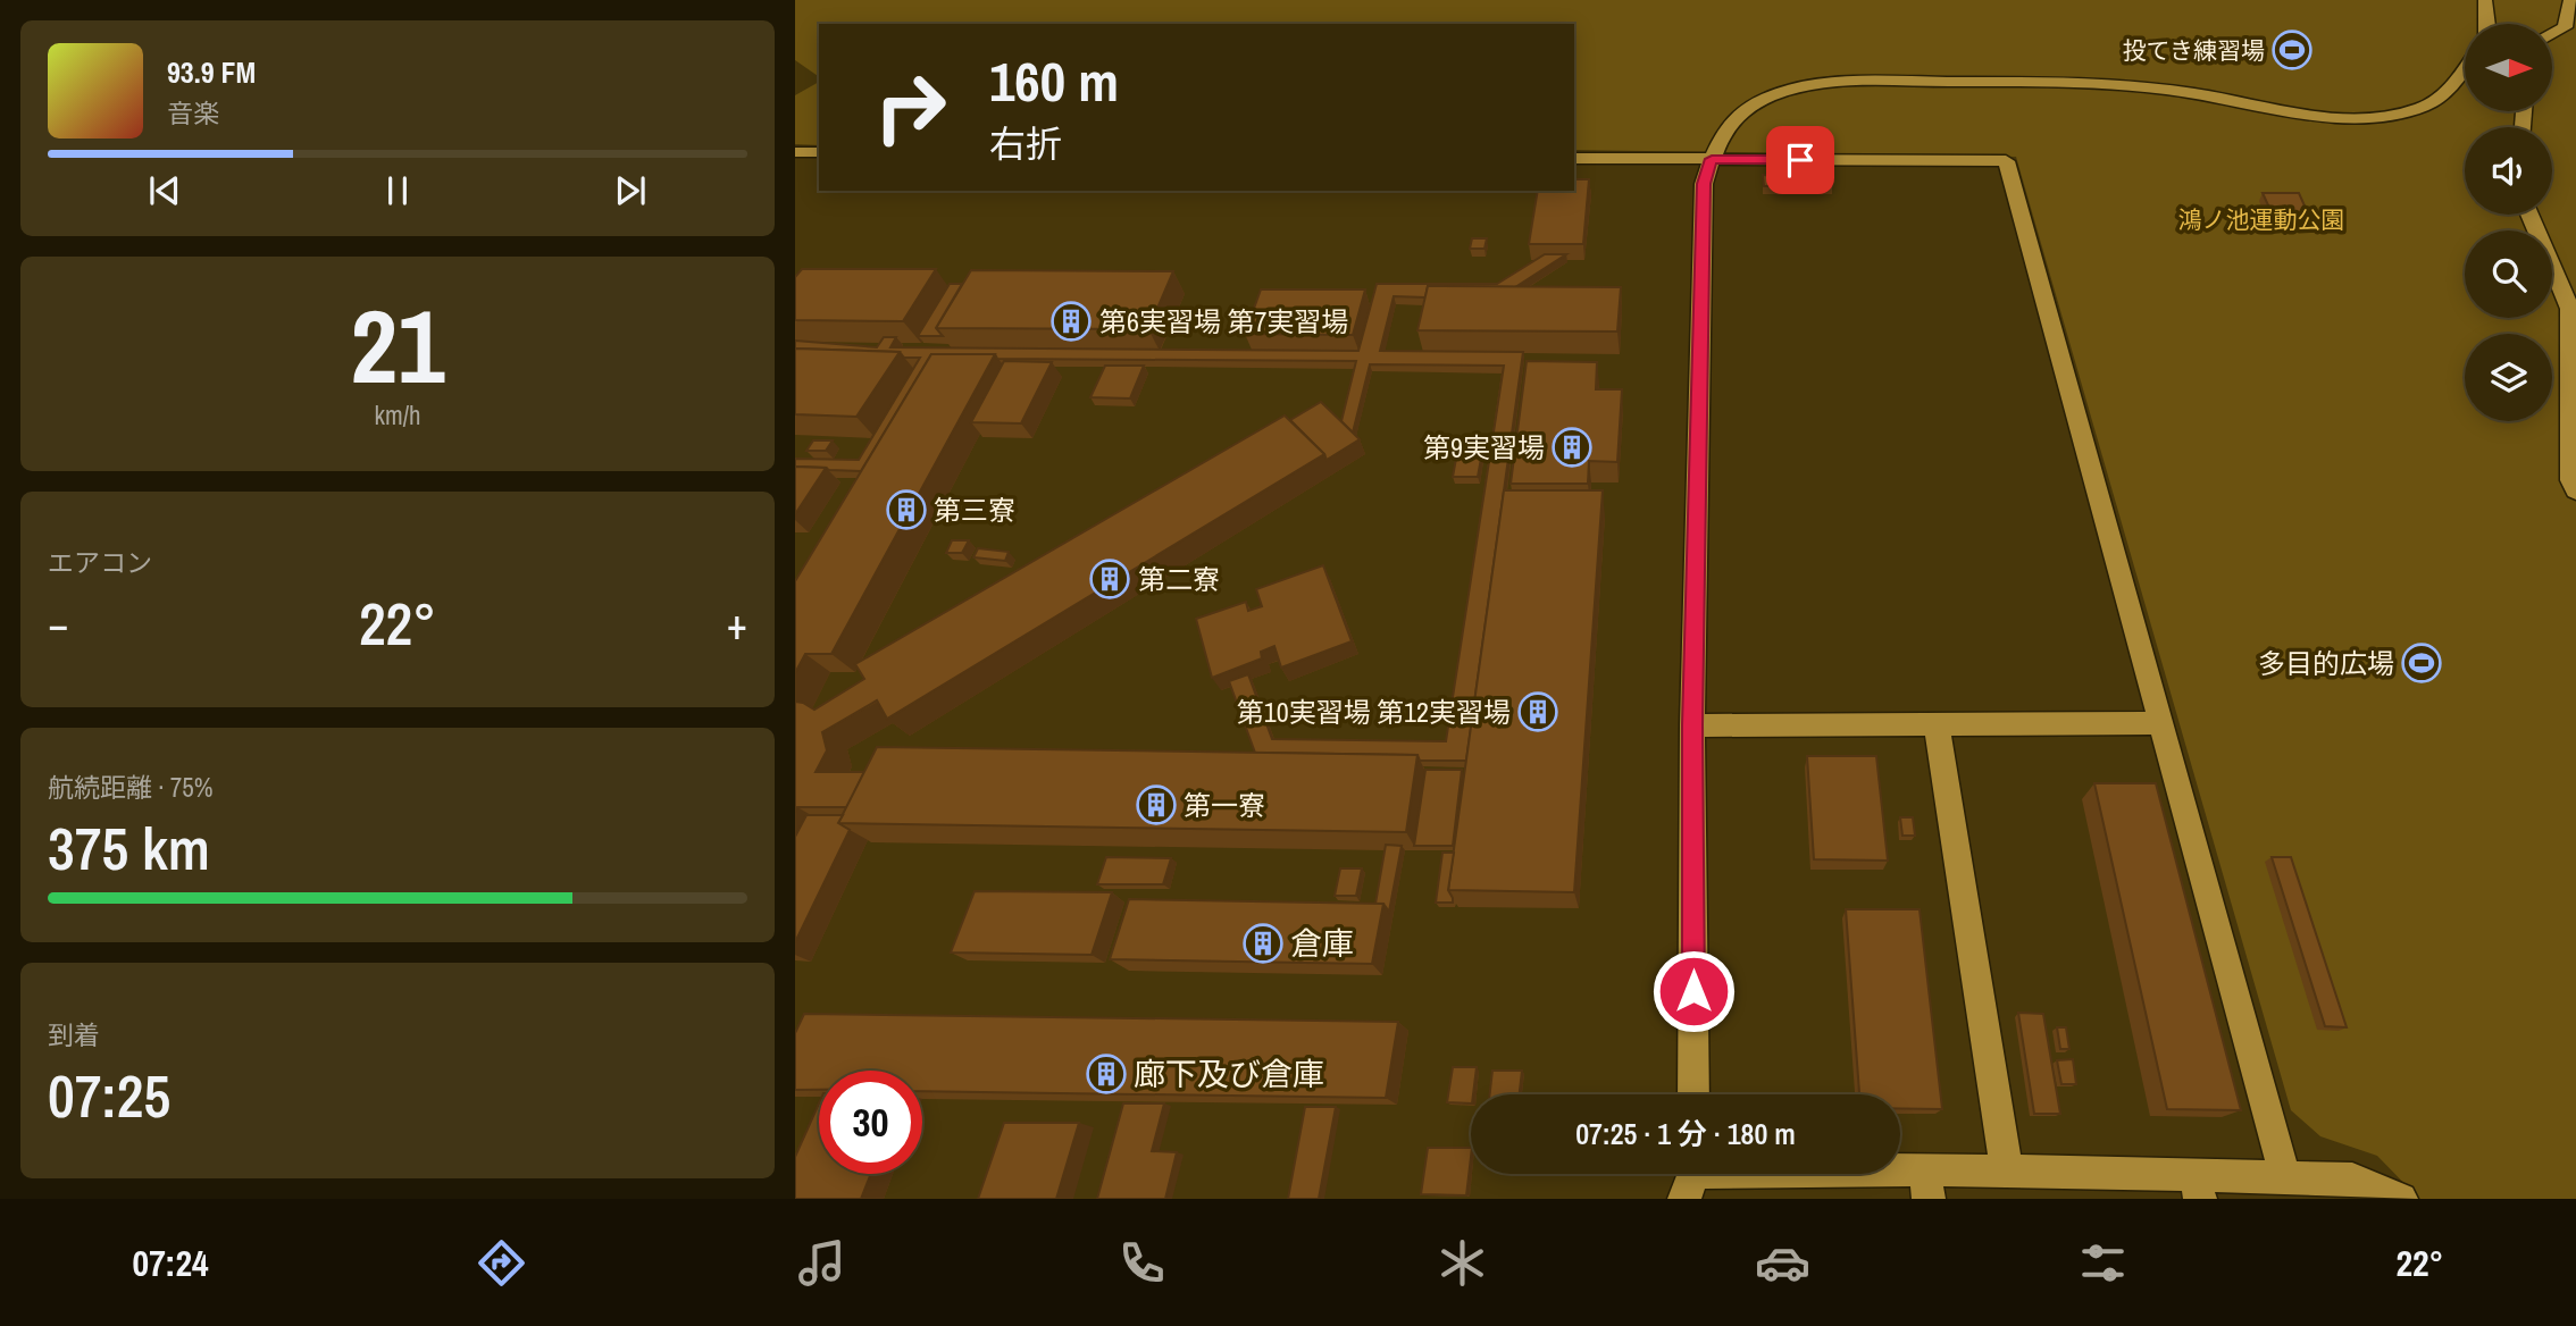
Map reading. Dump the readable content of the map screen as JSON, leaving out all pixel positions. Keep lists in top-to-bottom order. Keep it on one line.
{"parks":["鴻ノ池運動公園"],"places":{"sports":["投てき練習場","多目的広場"],"building":["第6実習場 第7実習場","第9実習場","第三寮","第二寮","第10実習場 第12実習場","第一寮","倉庫","廊下及び倉庫"]},"north":"right","page":{"turn":["160 m","右折"],"song":["93.9 FM","音楽"],"tile":[["21","km/h"],"エアコン",["航続距離 · 75%","375 km"],["到着","07:25"]],"heat":["−","22°","+"],"limit":"30","trip":"07:25 · 1 分 · 180 m","tabs":["07:24","22°"]}}
